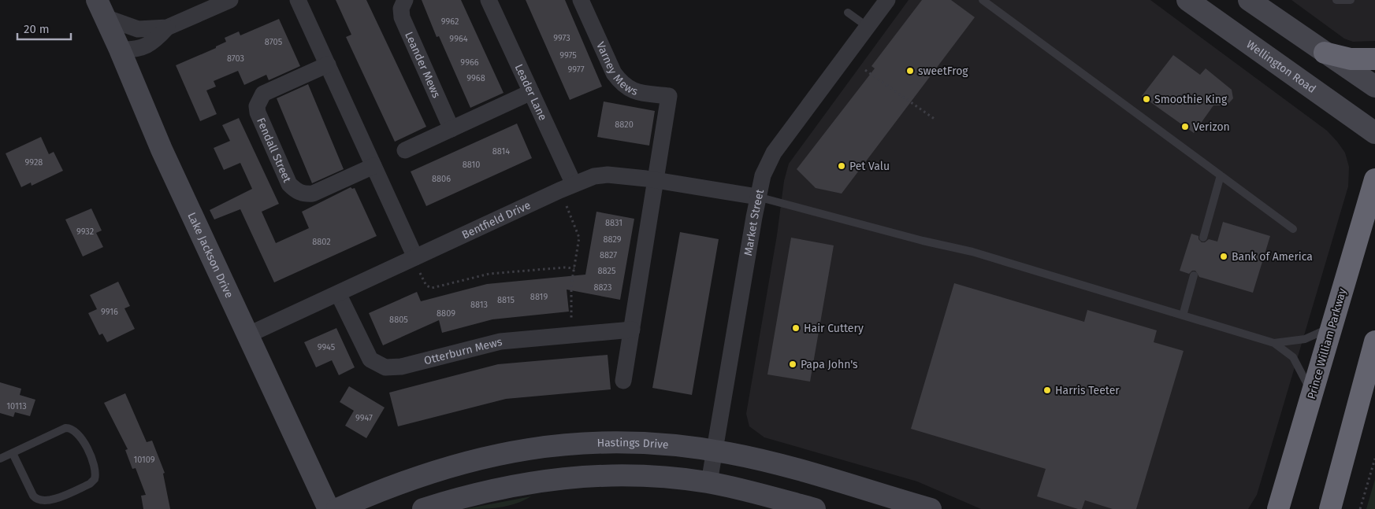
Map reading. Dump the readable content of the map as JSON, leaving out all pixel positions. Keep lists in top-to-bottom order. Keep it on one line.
{"streets":{"highway":["Prince William Parkway"],"street":["Leander Mews","Varney Mews","Wellington Road","Leader Lane","Fendall Street","Bentfield Drive","Market Street","Lake Jackson Drive","Otterburn Mews","Hastings Drive"]},"crossings":[["Varney Mews","Bentfield Drive"],["Leader Lane","Bentfield Drive"],["Bentfield Drive","Market Street"],["Bentfield Drive","Lake Jackson Drive"],["Bentfield Drive","Otterburn Mews"],["Market Street","Hastings Drive"]],"places":["sweetFrog","Smoothie King","Verizon","Pet Valu","Bank of America","Hair Cuttery","Papa John's","Harris Teeter"],"house_numbers":["9962","9973","9964","8705","9975","8703","9966","9977","9968","8820","8814","9928","8810","8806","8831","9932","8829","8802","8827","8825","8823","8819","8815","8813","9916","8809","8805","9945","10113","9947","10109"],"scale_bar":"20 m"}
